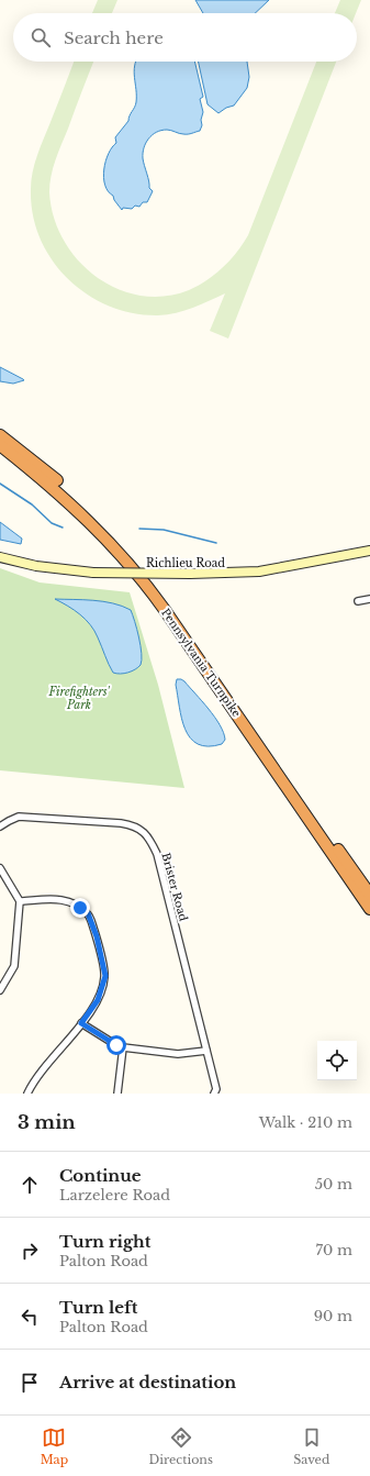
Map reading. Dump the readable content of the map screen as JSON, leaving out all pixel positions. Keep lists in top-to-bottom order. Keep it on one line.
{"streets":{"highway":["Pennsylvania Turnpike"],"main road":["Richlieu Road"],"street":["Brister Road"]},"parks":["Firefighters' Park"],"page":{"search":"Search here","heading":["3 min","Walk · 210 m"],"list":[["Continue","Larzelere Road","50 m"],["Turn right","Palton Road","70 m"],["Turn left","Palton Road","90 m"],"Arrive at destination"],"nav":["Map","Directions","Saved"]}}
